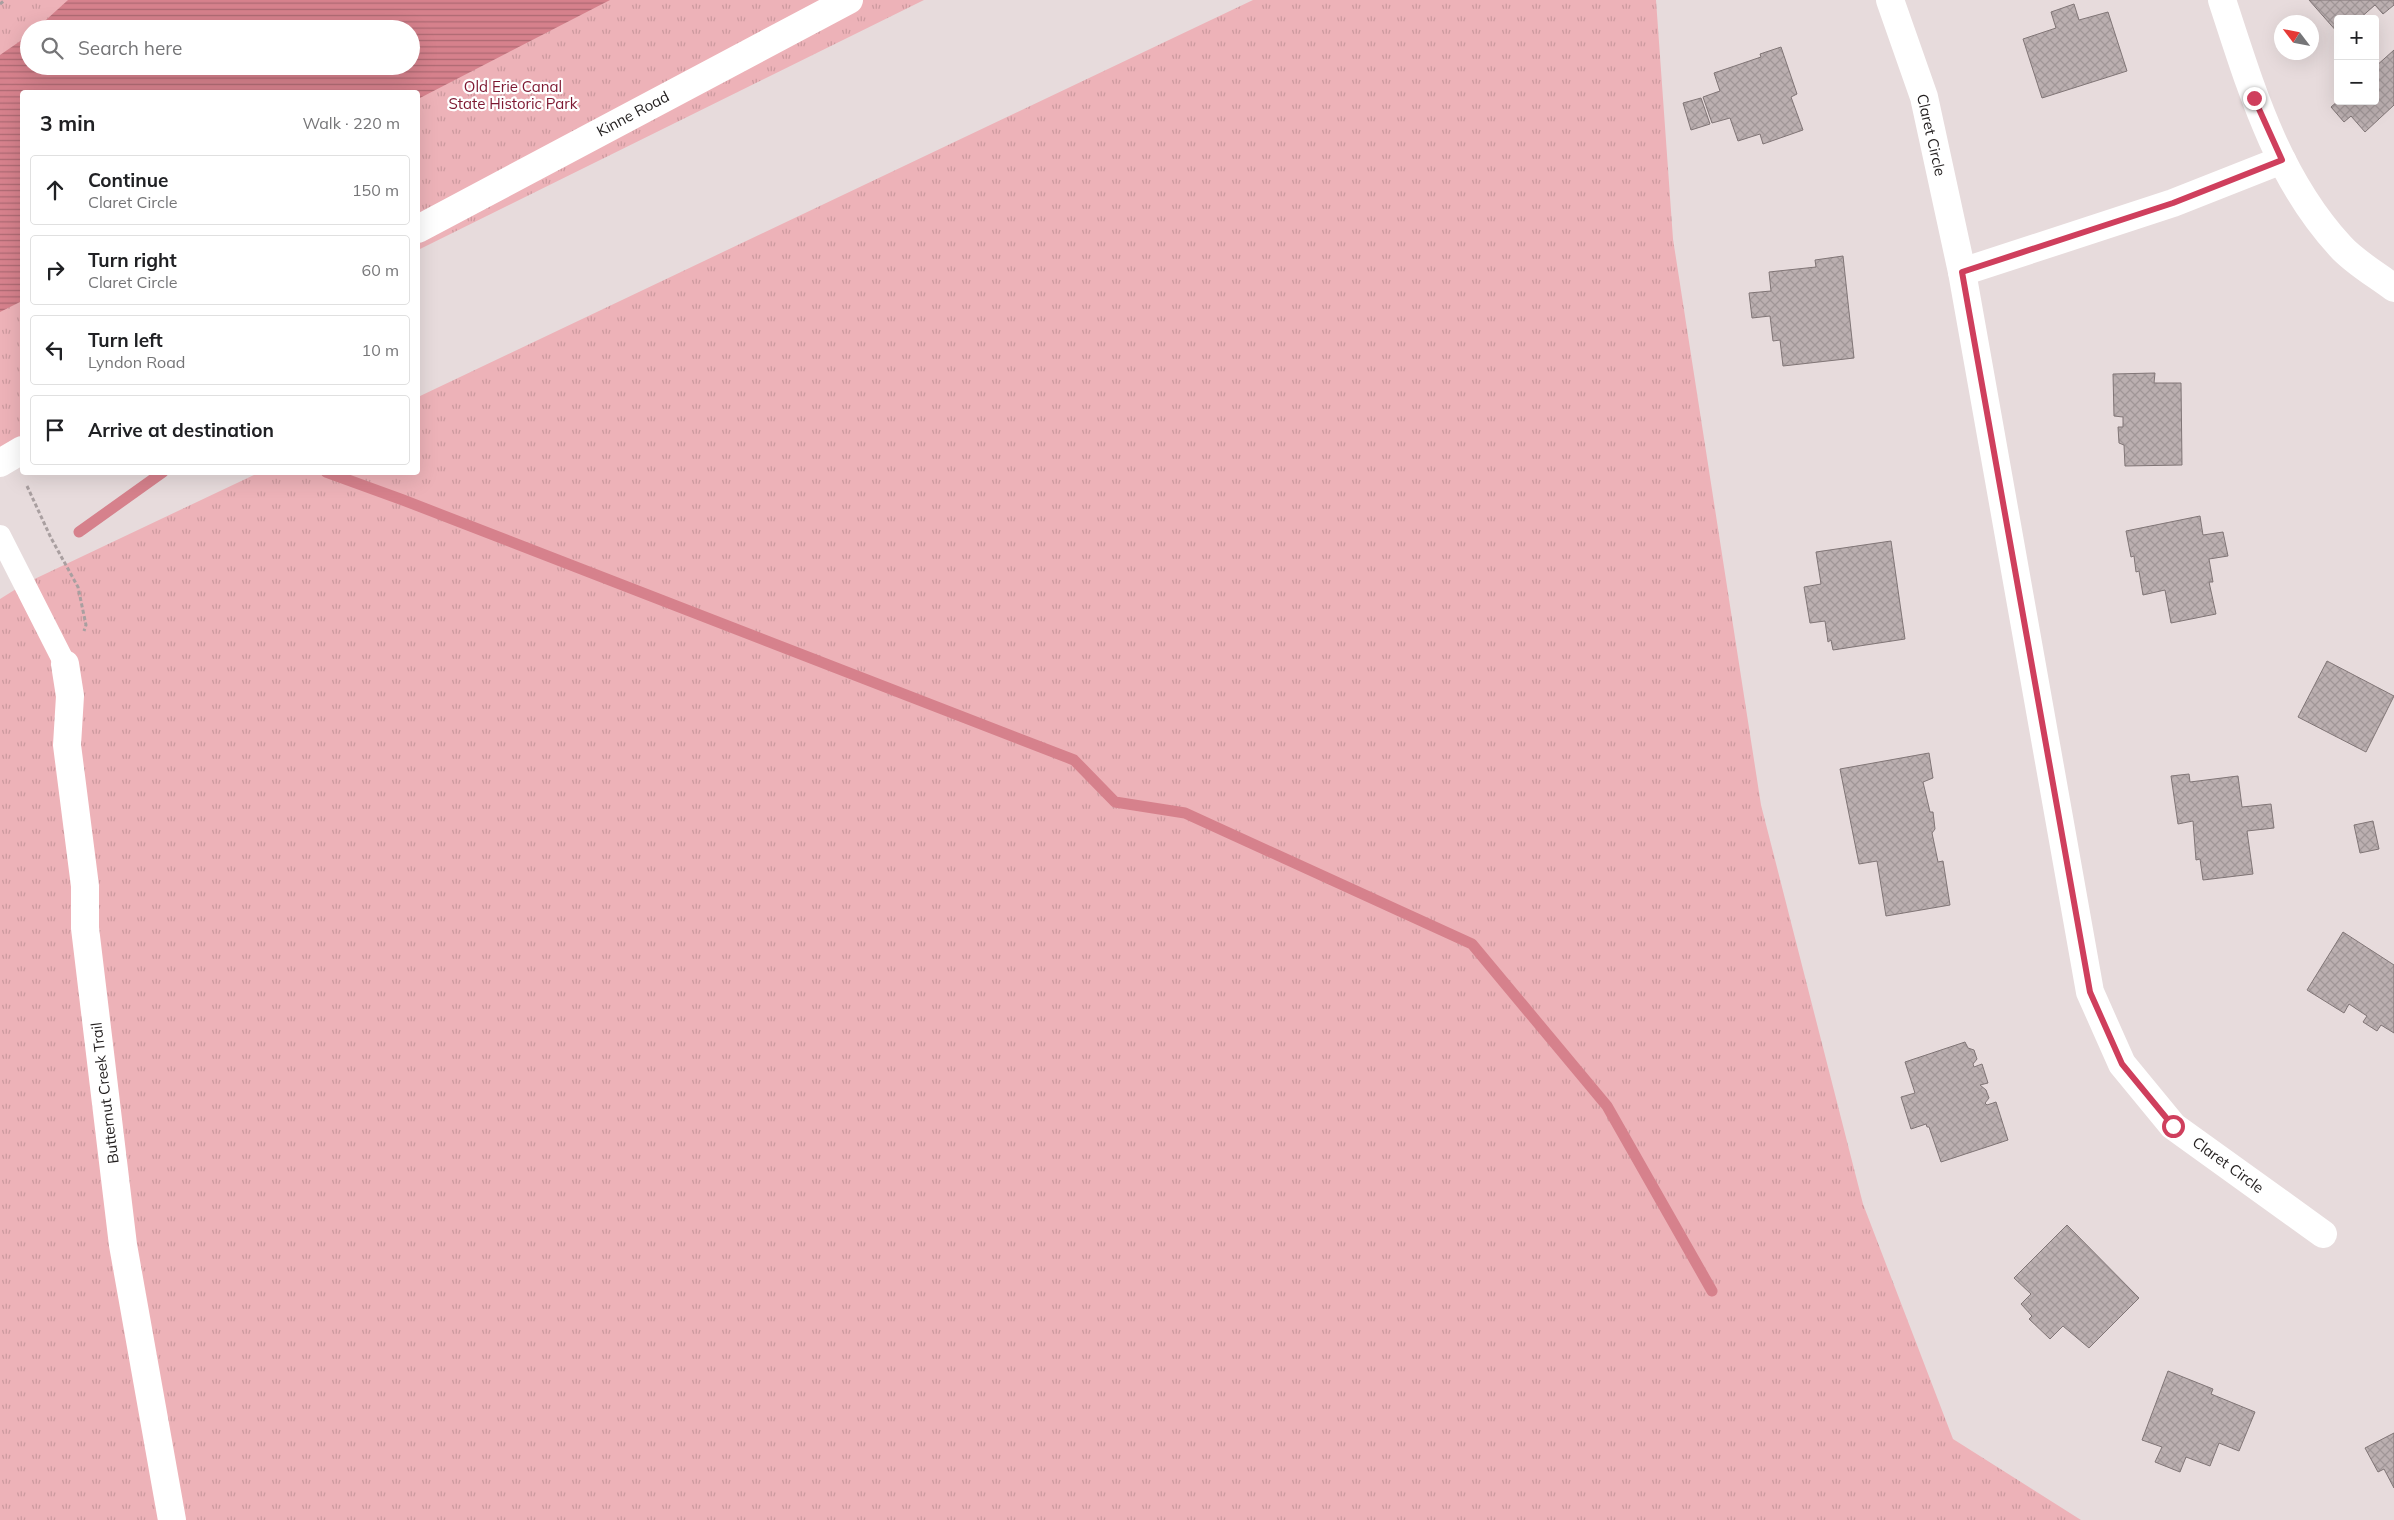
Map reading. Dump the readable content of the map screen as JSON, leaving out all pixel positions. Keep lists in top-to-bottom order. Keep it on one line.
{"streets":{"street":["Kinne Road","Claret Circle","Butternut Creek Trail"]},"parks":["Old Erie Canal State Historic Park"],"north":"top left","page":{"map_buttons":["+","−"],"search":"Search here","heading":["3 min","Walk · 220 m"],"list":[["Continue","Claret Circle","150 m"],["Turn right","Claret Circle","60 m"],["Turn left","Lyndon Road","10 m"],"Arrive at destination"]}}
